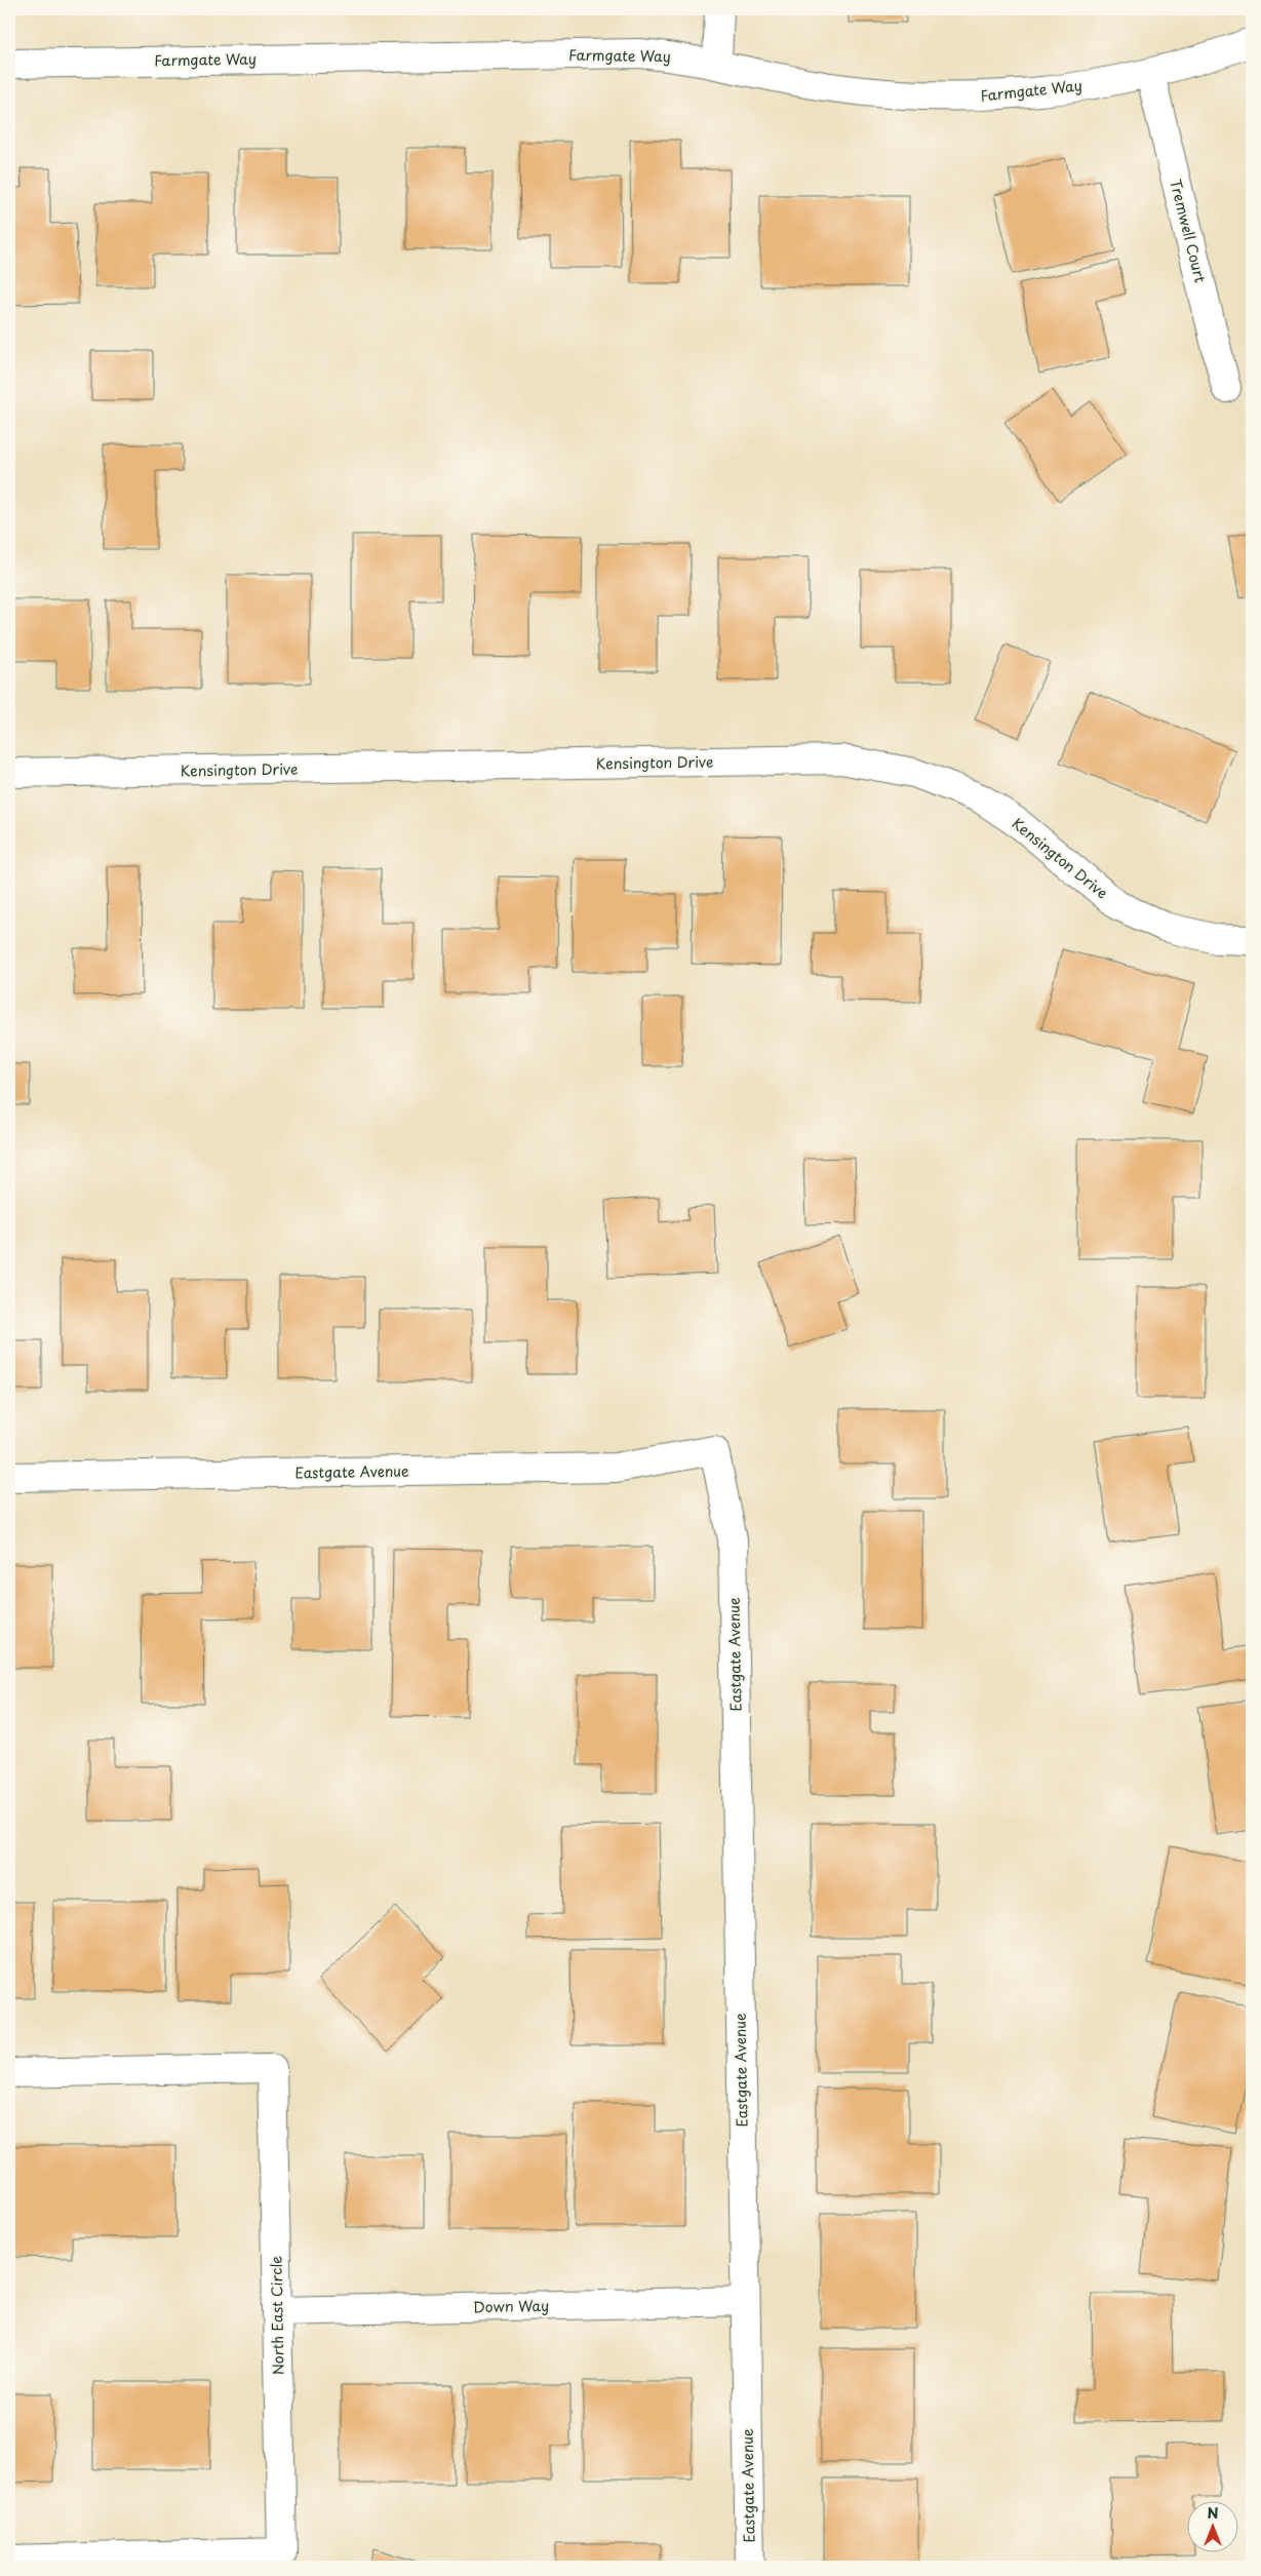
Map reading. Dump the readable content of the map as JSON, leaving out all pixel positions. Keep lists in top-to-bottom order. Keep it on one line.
{"streets":{"street":["Farmgate Way","Tremwell Court","Kensington Drive","Eastgate Avenue","Down Way","North East Circle"]},"crossings":[["Farmgate Way","Tremwell Court"],["Eastgate Avenue","Down Way"],["Down Way","North East Circle"]],"north":"top"}
